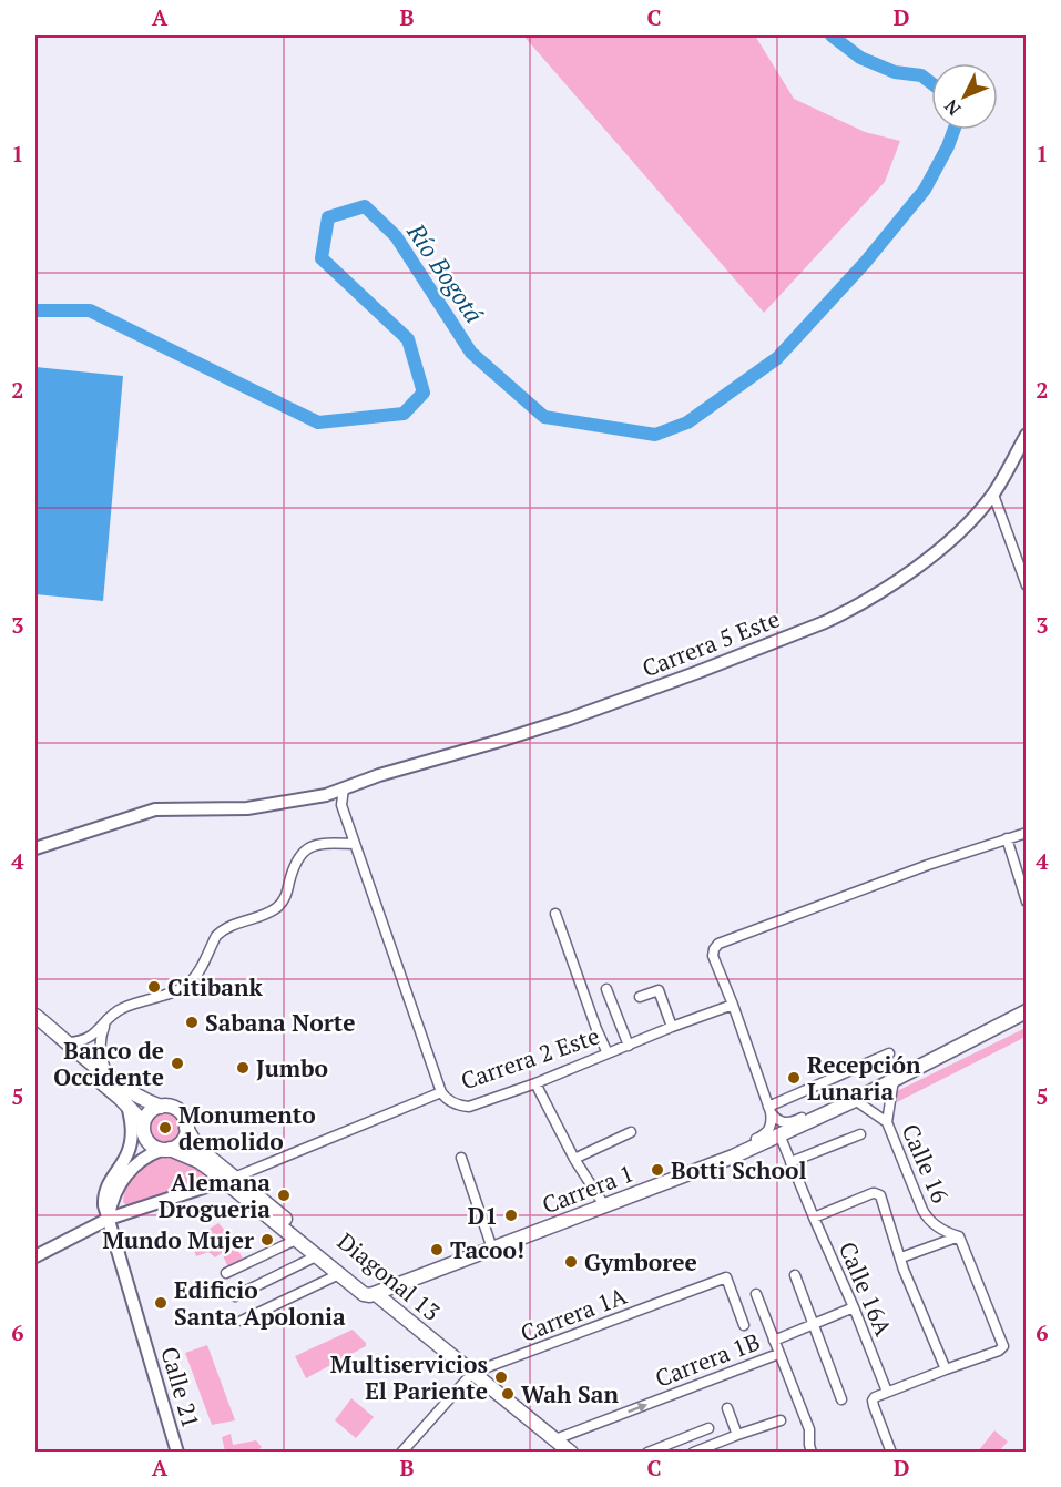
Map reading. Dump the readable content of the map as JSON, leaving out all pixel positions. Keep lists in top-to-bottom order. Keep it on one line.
{"streets":{"main road":["Carrera 1","Diagonal 13"],"street":["Carrera 5 Este","Carrera 2 Este","Calle 16","Calle 16A","Carrera 1A","Carrera 1B","Calle 21"]},"crossings":[["Carrera 2 Este","Diagonal 13"],["Carrera 2 Este","Calle 21"],["Calle 16","Carrera 1"],["Carrera 1","Diagonal 13"],["Carrera 1","Calle 16A"],["Diagonal 13","Carrera 1A"],["Diagonal 13","Carrera 1B"],["Calle 16A","Carrera 1B"]],"water":["Río Bogotá"],"places":["Citibank","Sabana Norte","Banco de Occidente","Jumbo","Recepción Lunaria","Monumento demolido","Botti School","Alemana Drogueria","D1","Mundo Mujer","Tacoo!","Gymboree","Edificio Santa Apolonia","Multiservicios El Pariente","Wah San"],"north":"bottom left","grid":{"columns":["A","B","C","D"],"rows":["1","2","3","4","5","6"]}}
